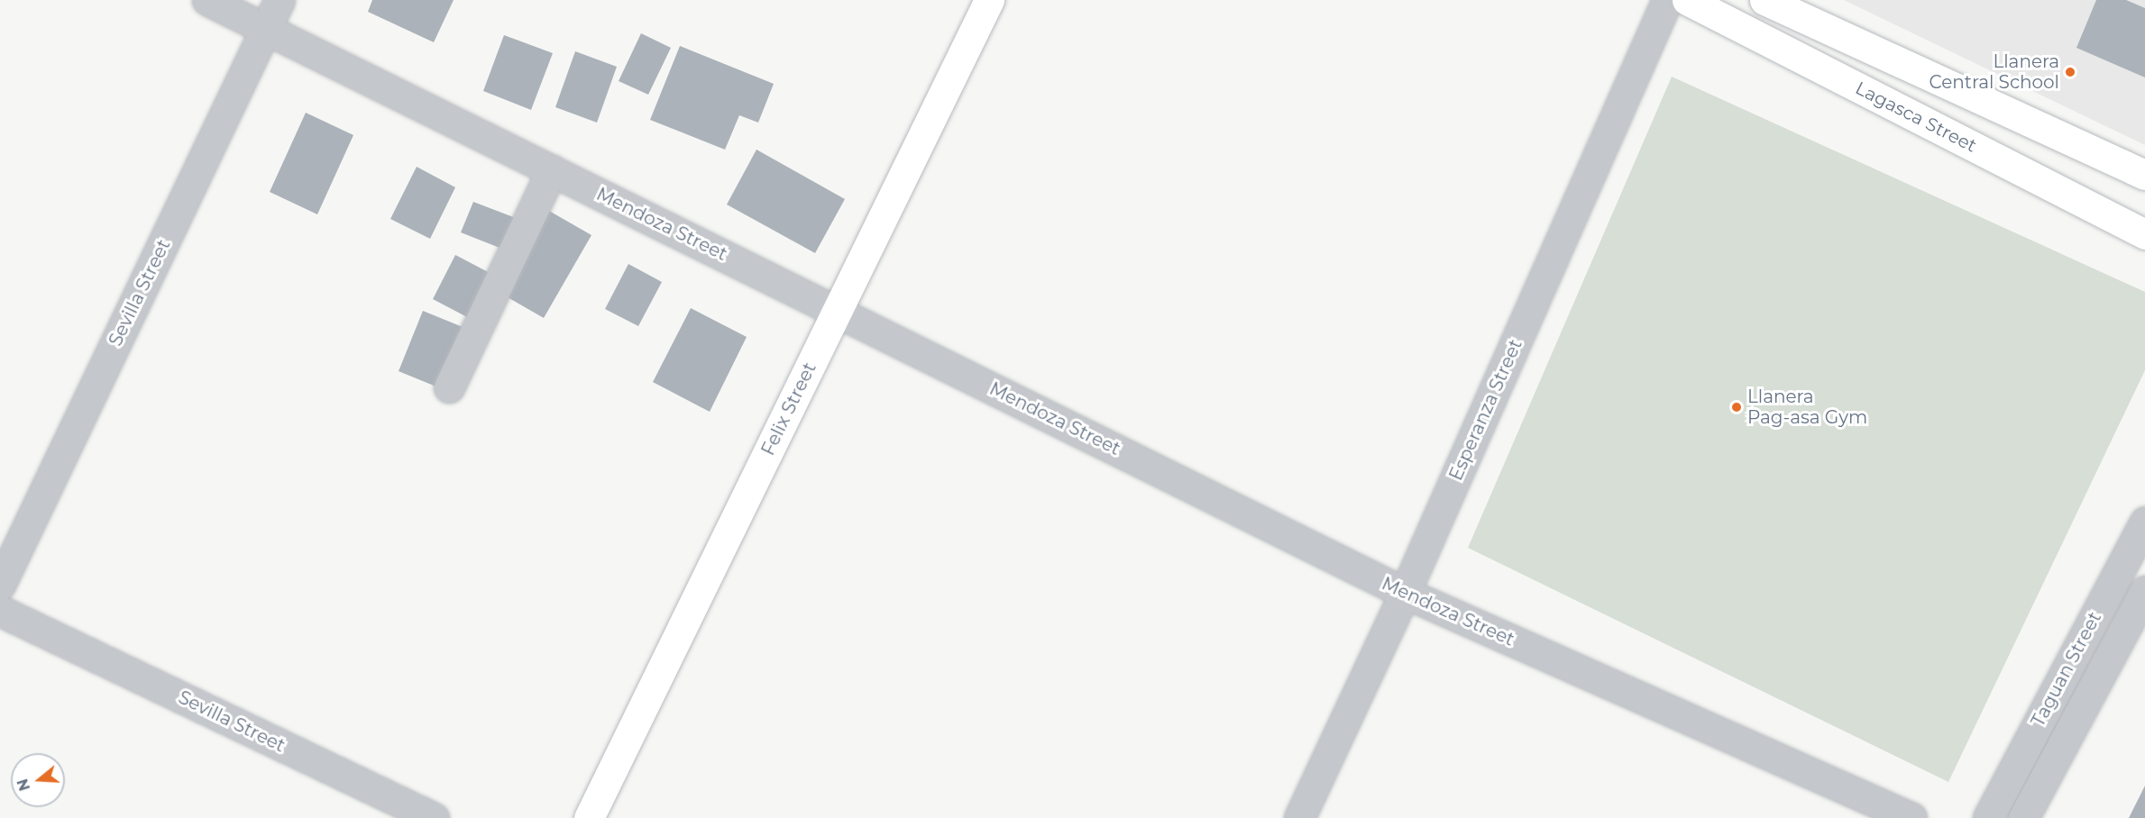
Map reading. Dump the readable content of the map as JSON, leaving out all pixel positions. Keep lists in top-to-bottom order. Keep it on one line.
{"streets":{"main road":["Lagasca Street","Felix Street"],"street":["Mendoza Street","Sevilla Street","Esperanza Street","Taguan Street"]},"crossings":[["Mendoza Street","Sevilla Street"],["Mendoza Street","Felix Street"],["Mendoza Street","Esperanza Street"]],"places":["Llanera Central School","Llanera Pag-asa Gym"],"north":"left"}
